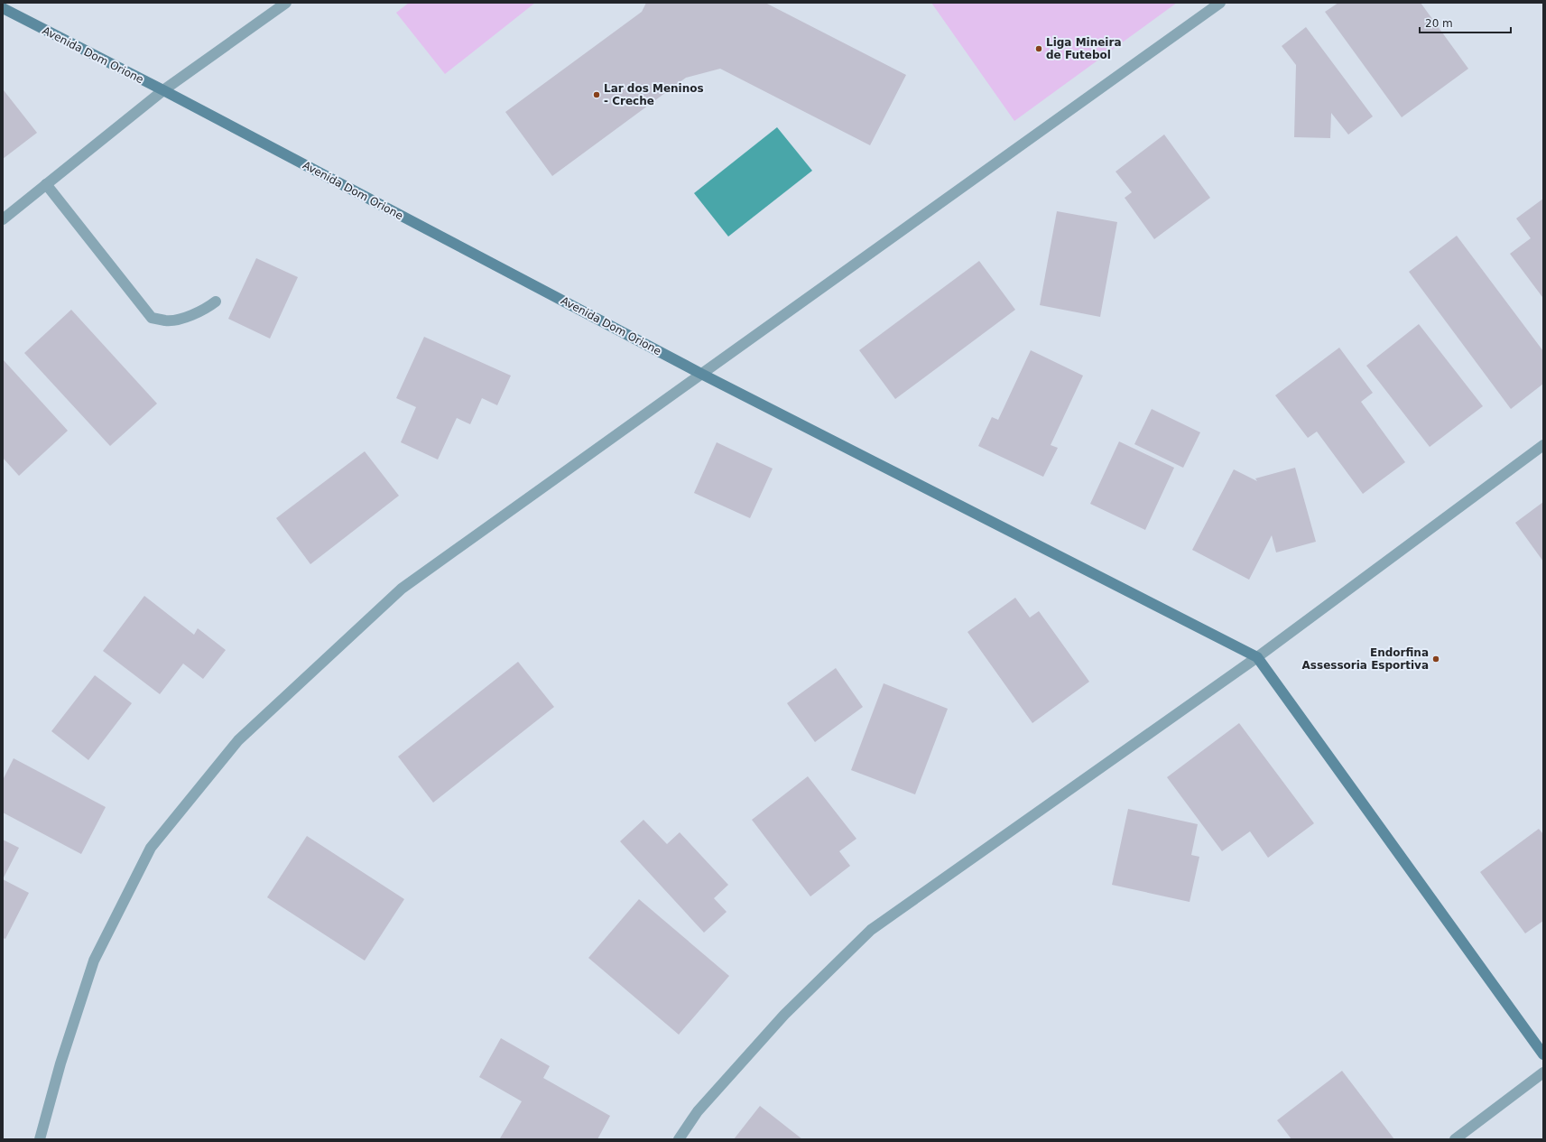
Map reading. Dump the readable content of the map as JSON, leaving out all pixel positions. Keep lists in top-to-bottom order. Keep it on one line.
{"streets":{"street":["Avenida Dom Orione"]},"places":["Liga Mineira de Futebol","Lar dos Meninos - Creche","Endorfina Assessoria Esportiva"],"scale_bar":"20 m"}
